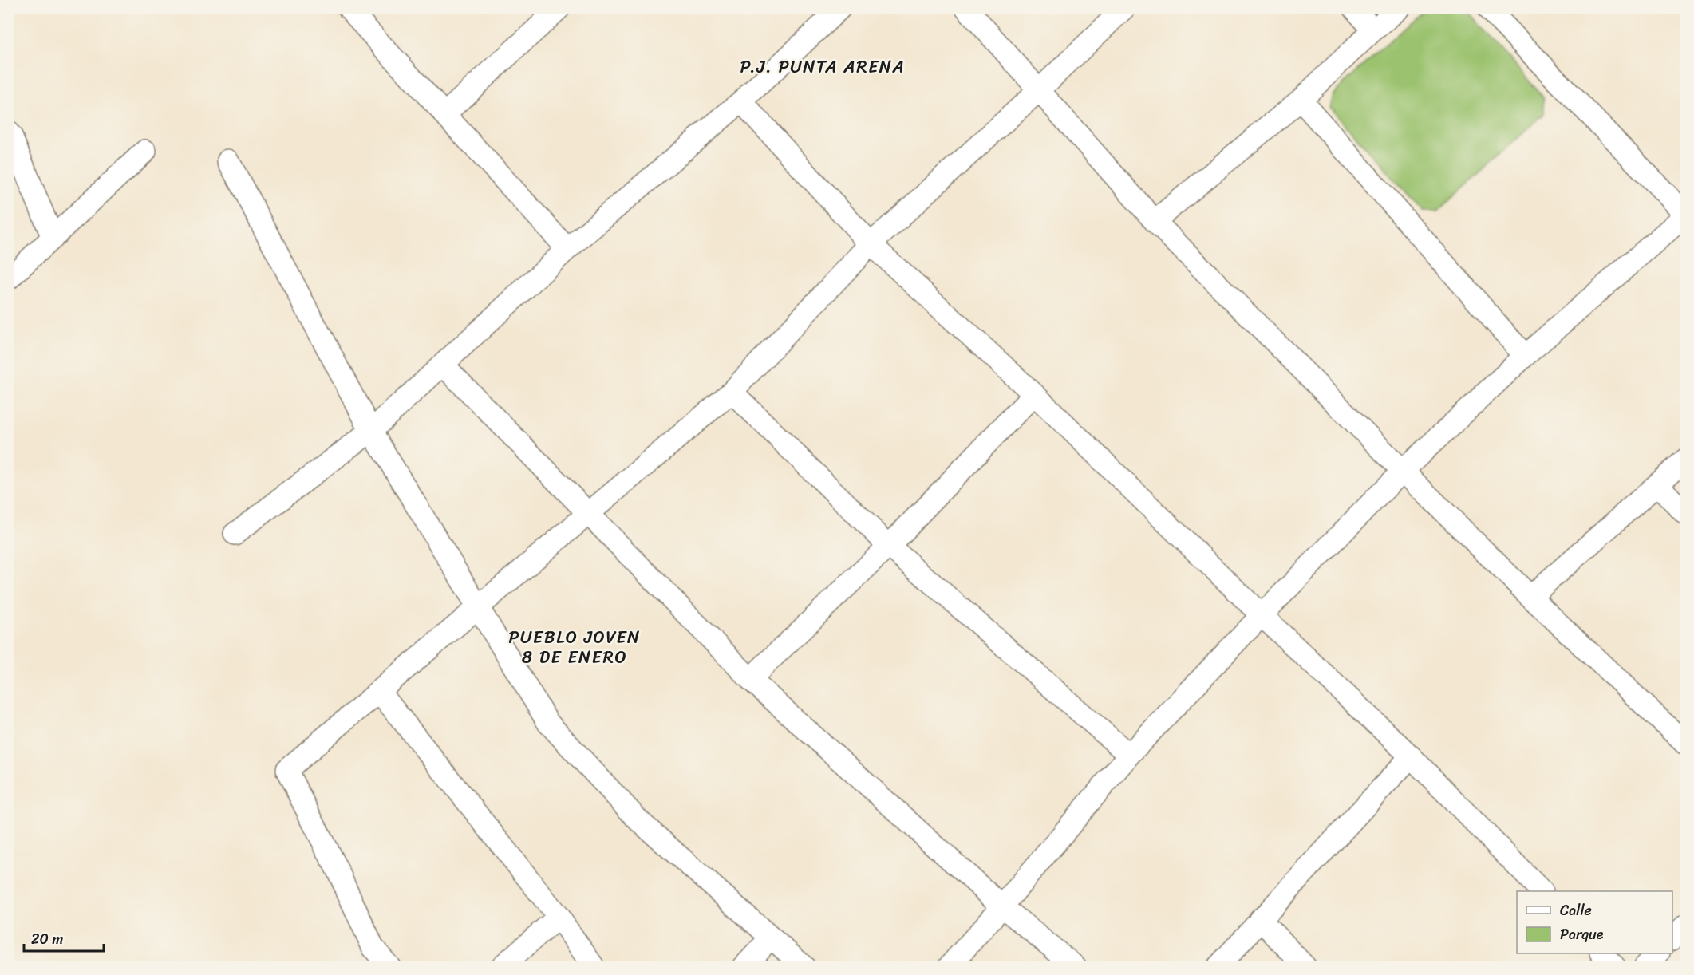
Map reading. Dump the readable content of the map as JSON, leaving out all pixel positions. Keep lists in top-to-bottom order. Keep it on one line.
{"districts":["P.J. PUNTA ARENA","PUEBLO JOVEN 8 DE ENERO"],"legend":["Calle","Parque"],"scale_bar":"20 m"}
